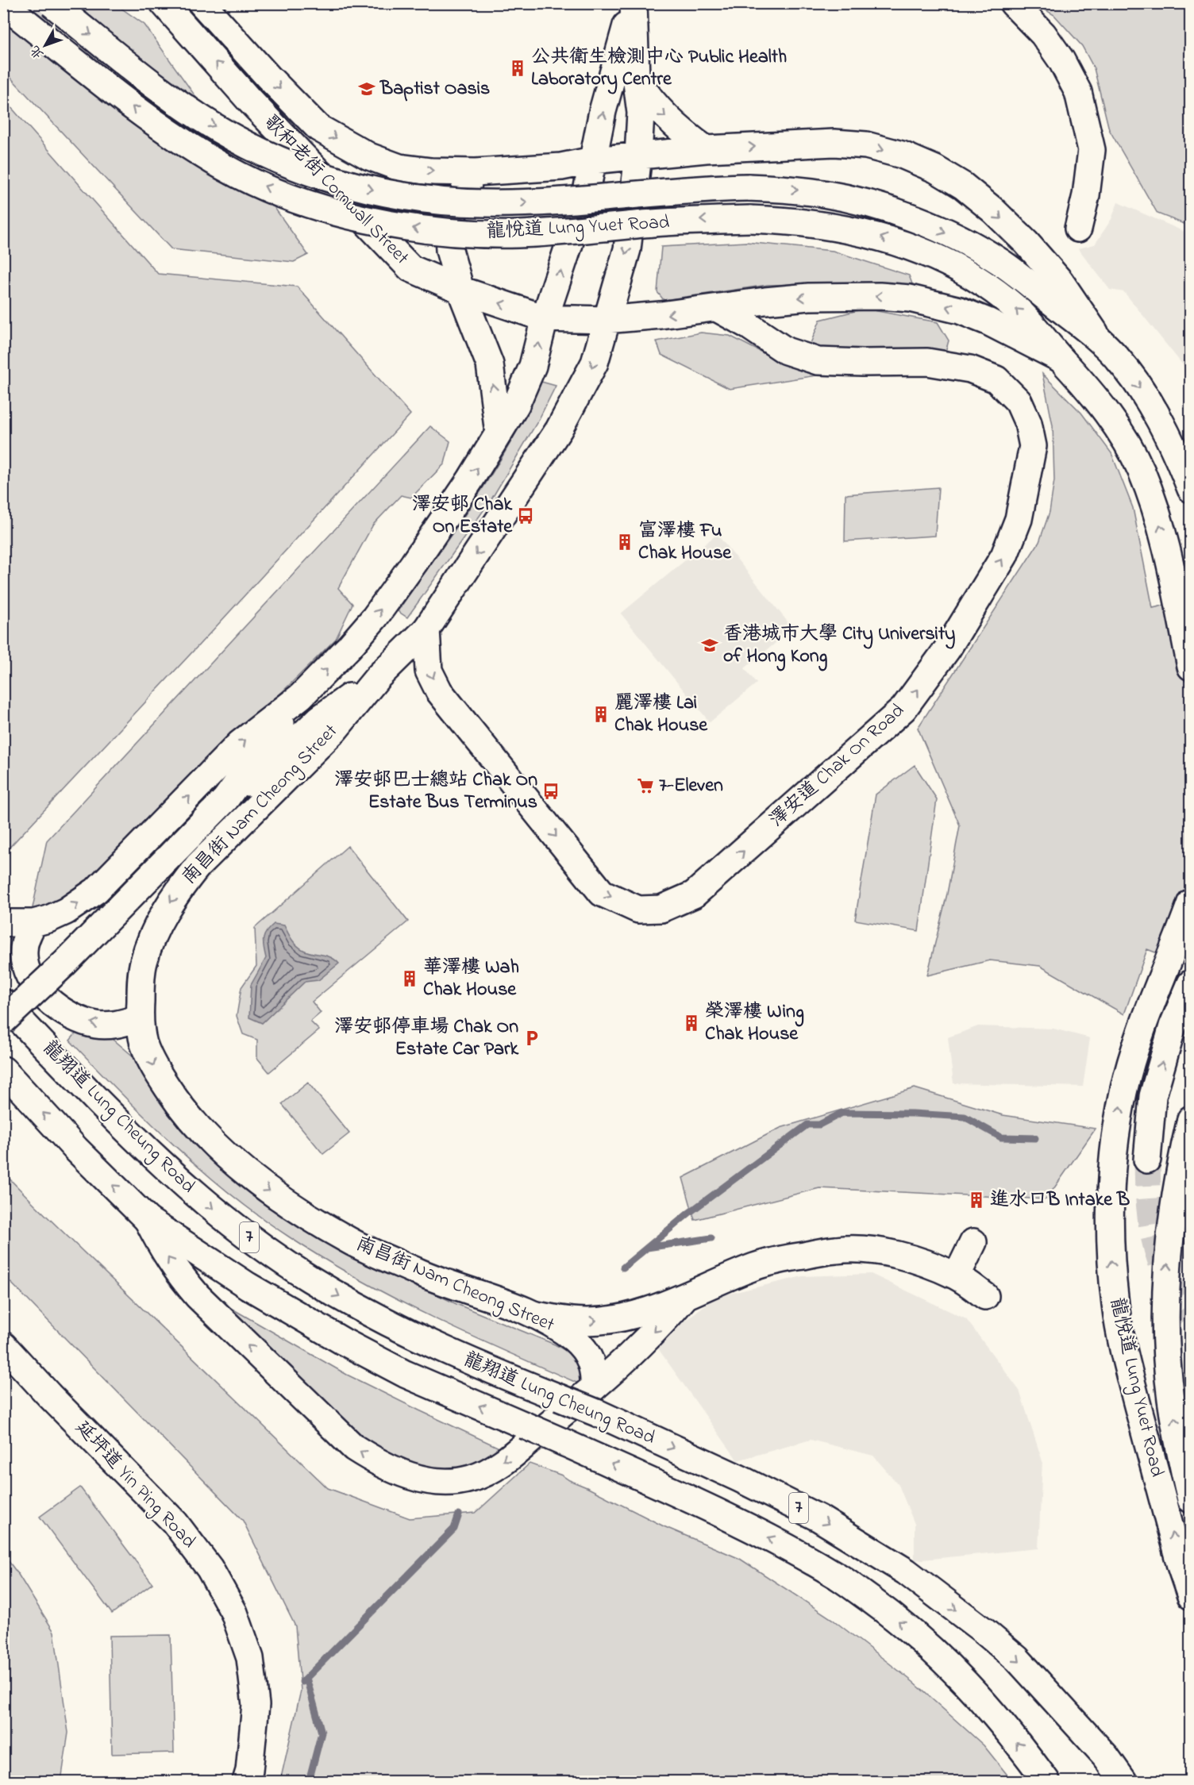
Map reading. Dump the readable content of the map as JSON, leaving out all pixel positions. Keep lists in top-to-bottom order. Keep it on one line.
{"streets":{"main road":["歌和老街 Cornwall Street","龍悅道 Lung Yuet Road","澤安道 Chak On Road","南昌街 Nam Cheong Street","龍翔道 Lung Cheung Road","7","延坪道 Yin Ping Road"]},"crossings":[["歌和老街 Cornwall Street","龍悅道 Lung Yuet Road"],["歌和老街 Cornwall Street","南昌街 Nam Cheong Street"],["龍悅道 Lung Yuet Road","澤安道 Chak On Road"],["龍悅道 Lung Yuet Road","南昌街 Nam Cheong Street"],["澤安道 Chak On Road","南昌街 Nam Cheong Street"]],"places":{"building":["公共衛生檢測中心 Public Health Laboratory Centre","富澤樓 Fu Chak House","麗澤樓 Lai Chak House","華澤樓 Wah Chak House","榮澤樓 Wing Chak House","進水口B Intake B"],"school or university":["Baptist Oasis","香港城市大學 City University of Hong Kong"],"bus stop":["澤安邨 Chak On Estate","澤安邨巴士總站 Chak On Estate Bus Terminus"],"supermarket":["7-Eleven"],"parking":["澤安邨停車場 Chak On Estate Car Park"]},"north":"bottom left"}
